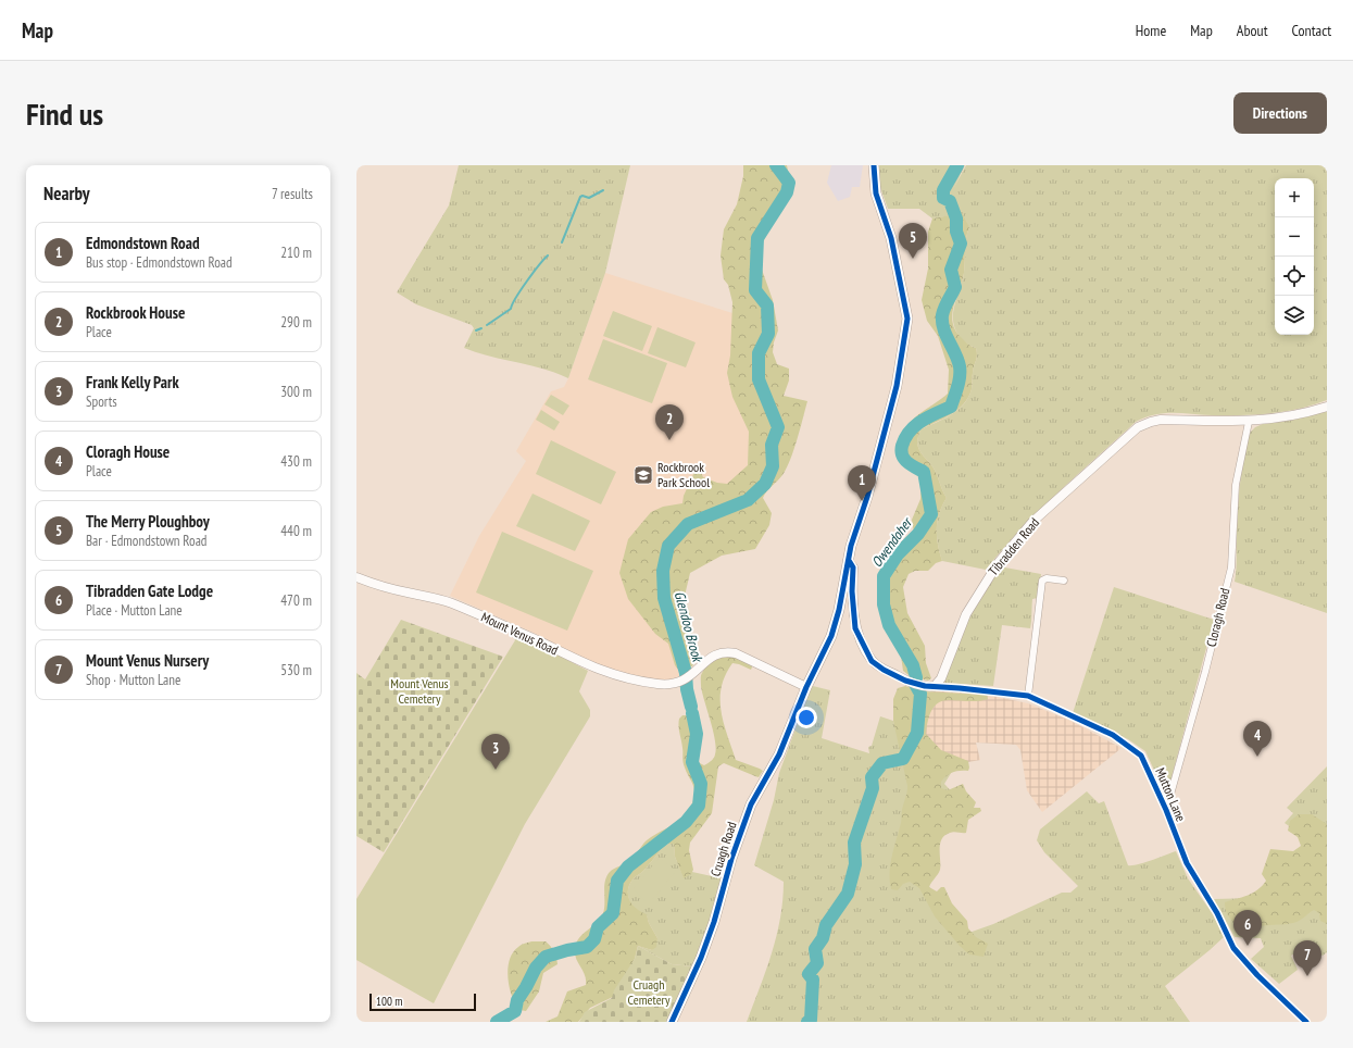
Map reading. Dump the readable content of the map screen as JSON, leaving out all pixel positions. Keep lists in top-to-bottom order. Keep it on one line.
{"streets":{"main road":["Cruagh Road"],"street":["Tibradden Road","Cloragh Road","Mount Venus Road","Mutton Lane"]},"crossings":[["Tibradden Road","Cloragh Road"],["Tibradden Road","Mutton Lane"],["Cloragh Road","Mutton Lane"],["Mount Venus Road","Cruagh Road"]],"water":["Owendoher","Glendoo Brook"],"parks":["Mount Venus Cemetery","Cruagh Cemetery"],"places":{"school or university":["Rockbrook Park School"]},"scale_bar":"100 m","page":{"header":"Map","nav":["Home","Map","About","Contact"],"buttons":"Directions","title":"Find us","heading":["Nearby","7 results"],"map_buttons":["+","−"],"list":[{"mark":"1","name":"Edmondstown Road","note":"Bus stop · Edmondstown Road","value":"210 m"},{"mark":"2","name":"Rockbrook House","note":"Place","value":"290 m"},{"mark":"3","name":"Frank Kelly Park","note":"Sports","value":"300 m"},{"mark":"4","name":"Cloragh House","note":"Place","value":"430 m"},{"mark":"5","name":"The Merry Ploughboy","note":"Bar · Edmondstown Road","value":"440 m"},{"mark":"6","name":"Tibradden Gate Lodge","note":"Place · Mutton Lane","value":"470 m"},{"mark":"7","name":"Mount Venus Nursery","note":"Shop · Mutton Lane","value":"530 m"}],"pins":["5","2","1","4","3","6","7"],"scale":"100 m"}}
